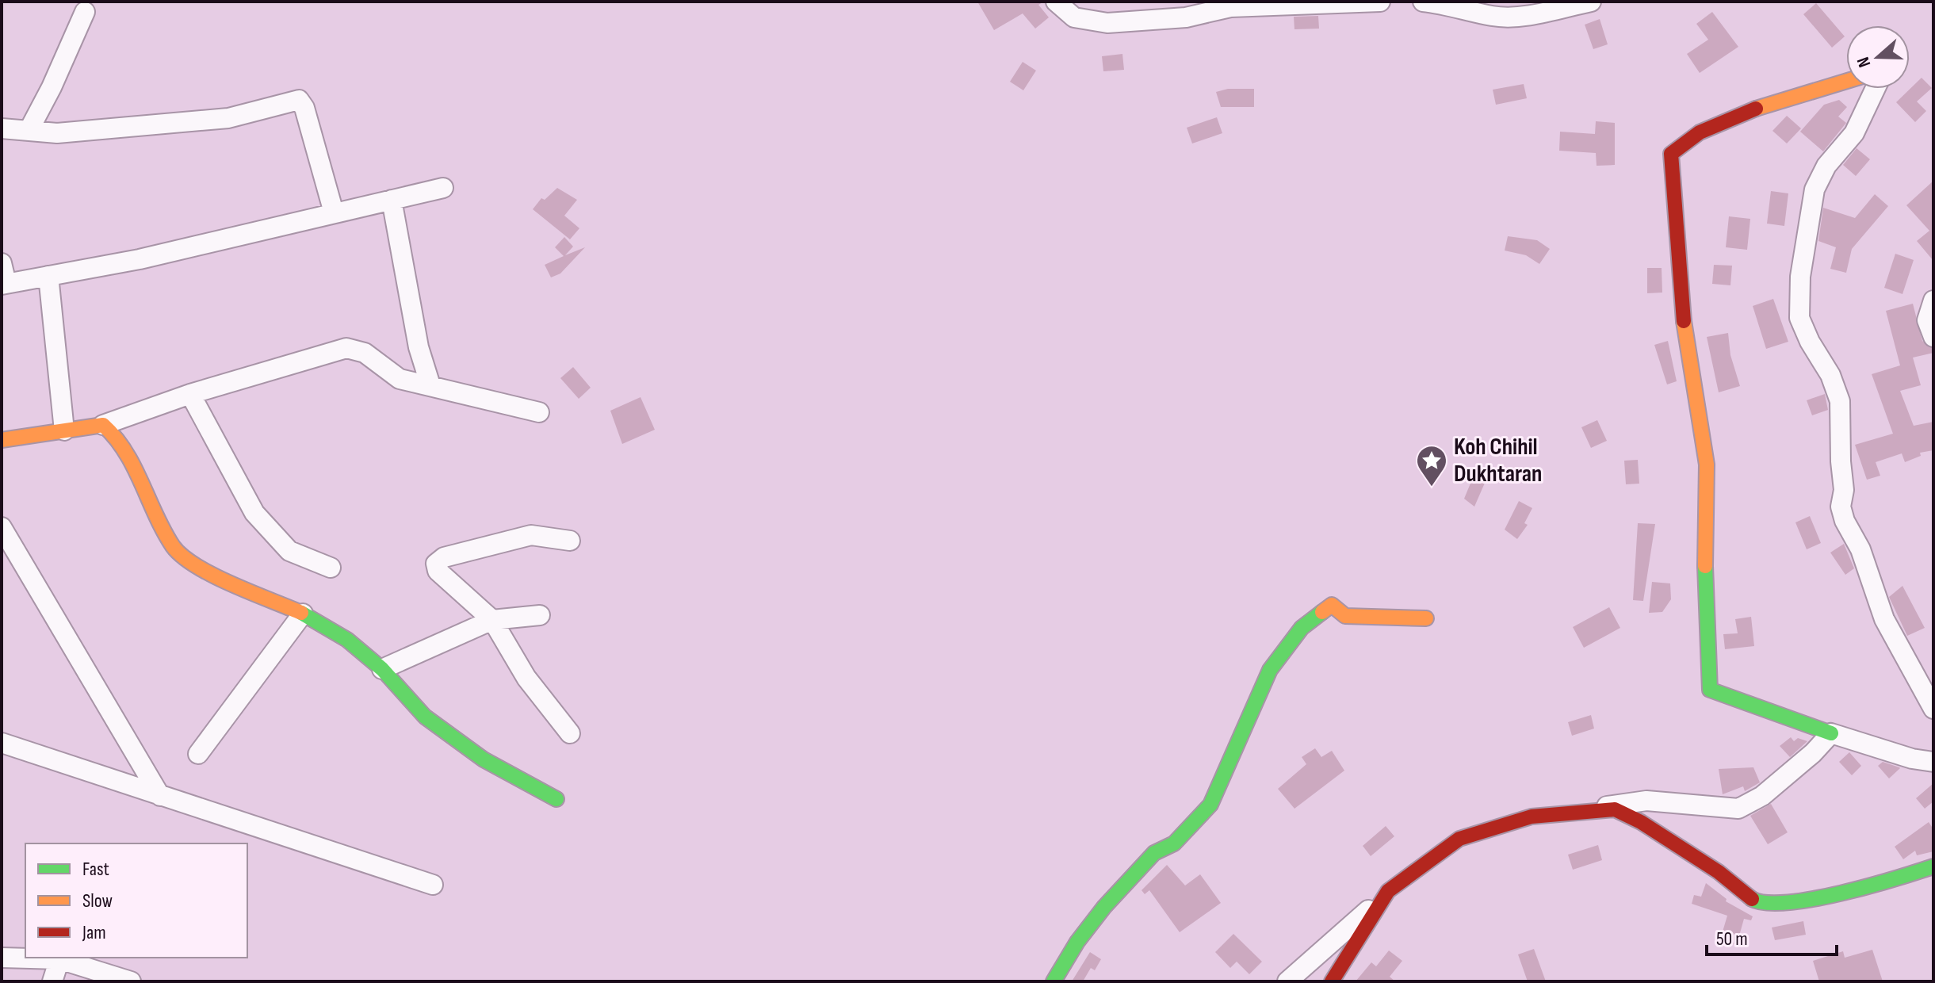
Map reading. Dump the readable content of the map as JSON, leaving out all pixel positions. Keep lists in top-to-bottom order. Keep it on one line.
{"places":{"place":["Koh Chihil Dukhtaran"]},"legend":["Fast","Slow","Jam"],"scale_bar":"50 m","north":"left"}
